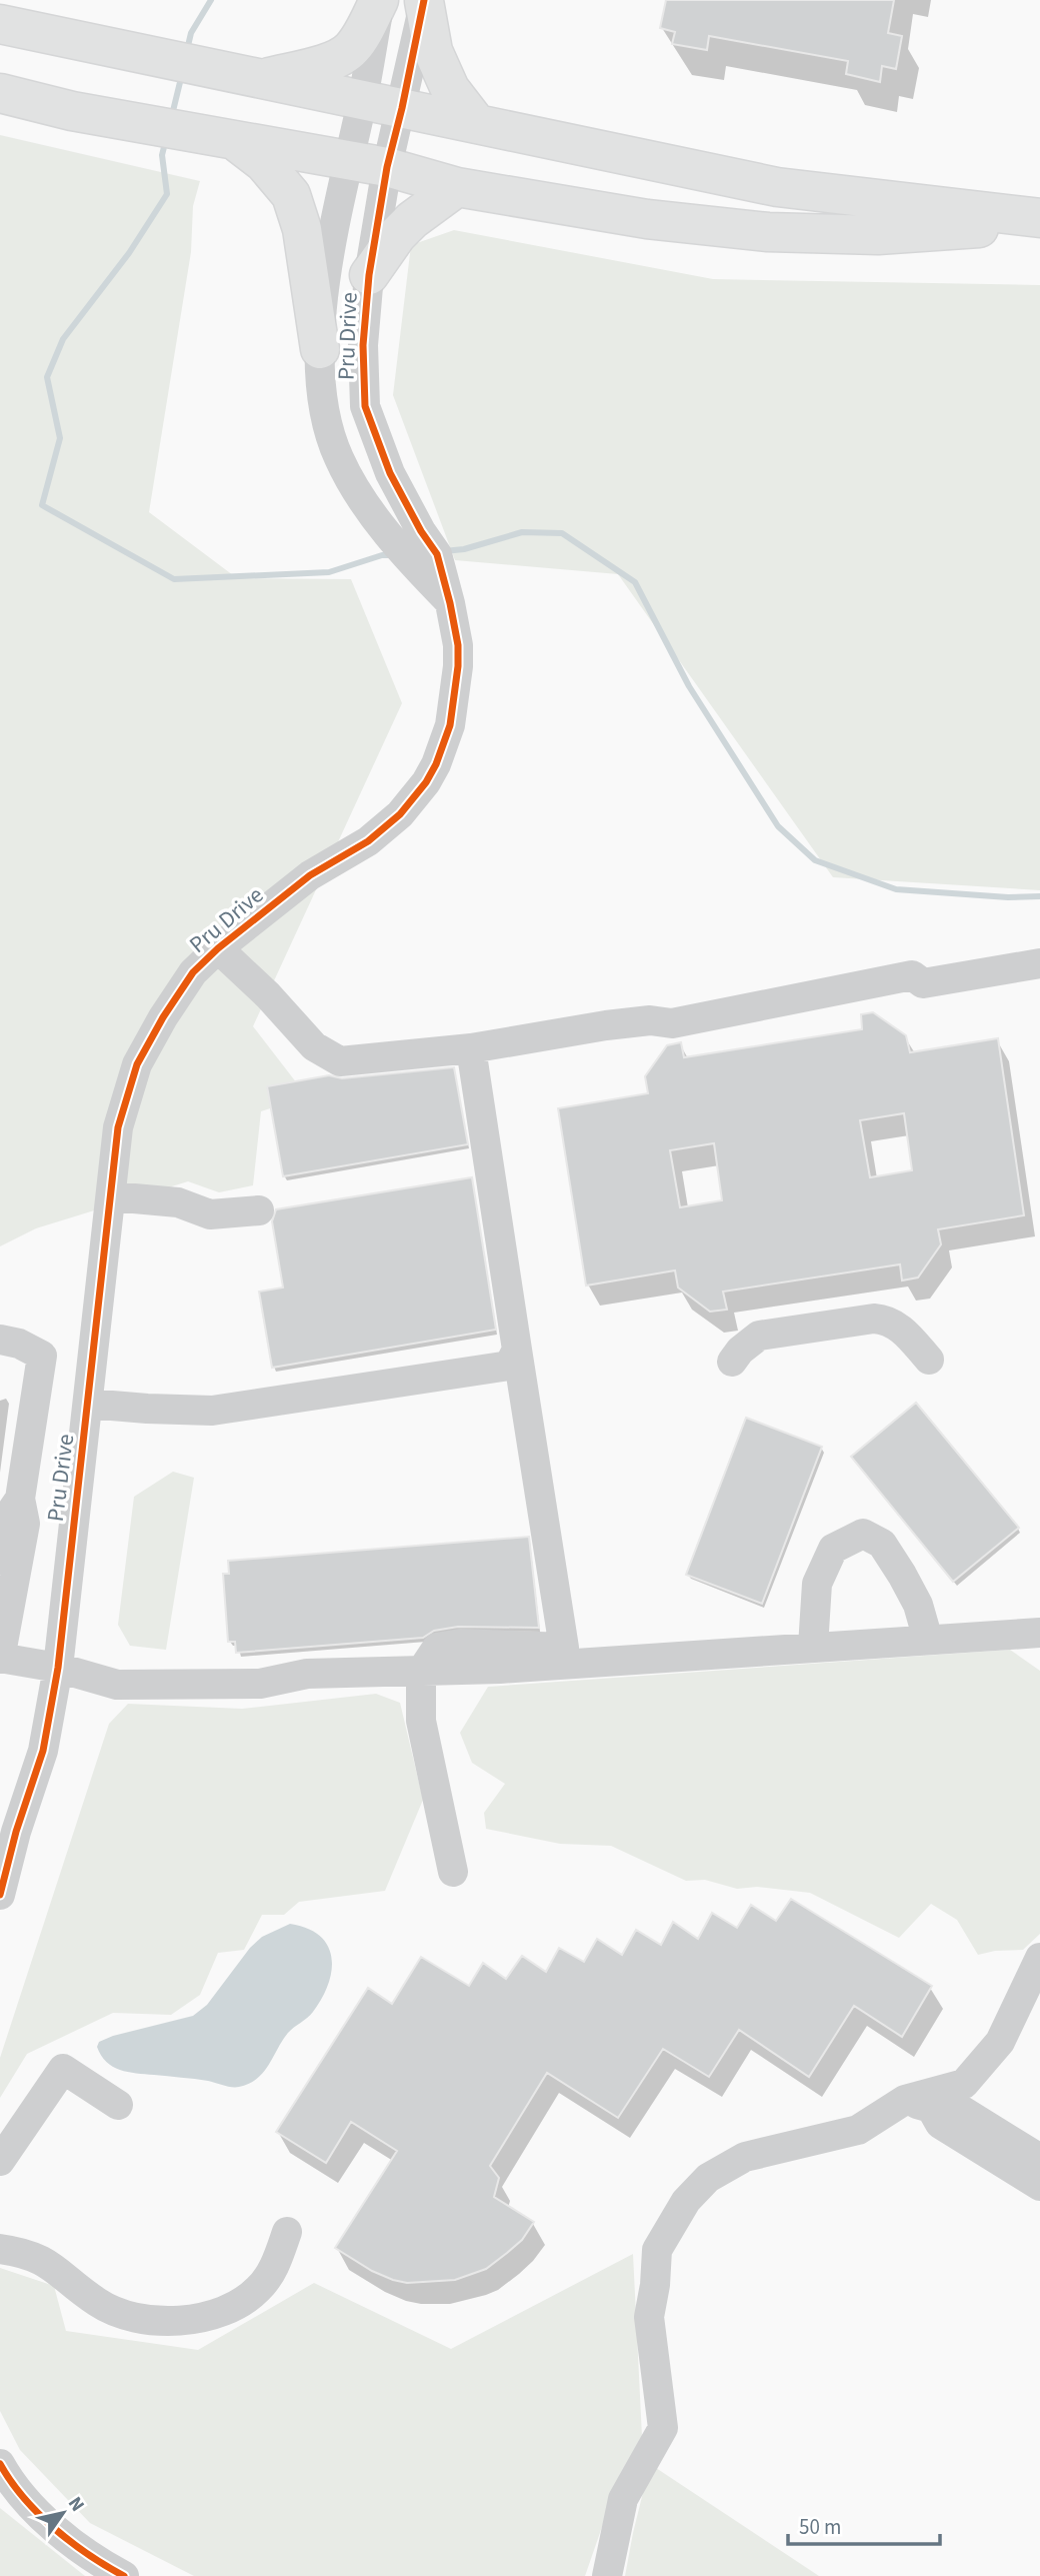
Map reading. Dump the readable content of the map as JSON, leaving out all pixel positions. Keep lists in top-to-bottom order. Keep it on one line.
{"streets":{"street":["Pru Drive"]},"scale_bar":"50 m","north":"top right"}
